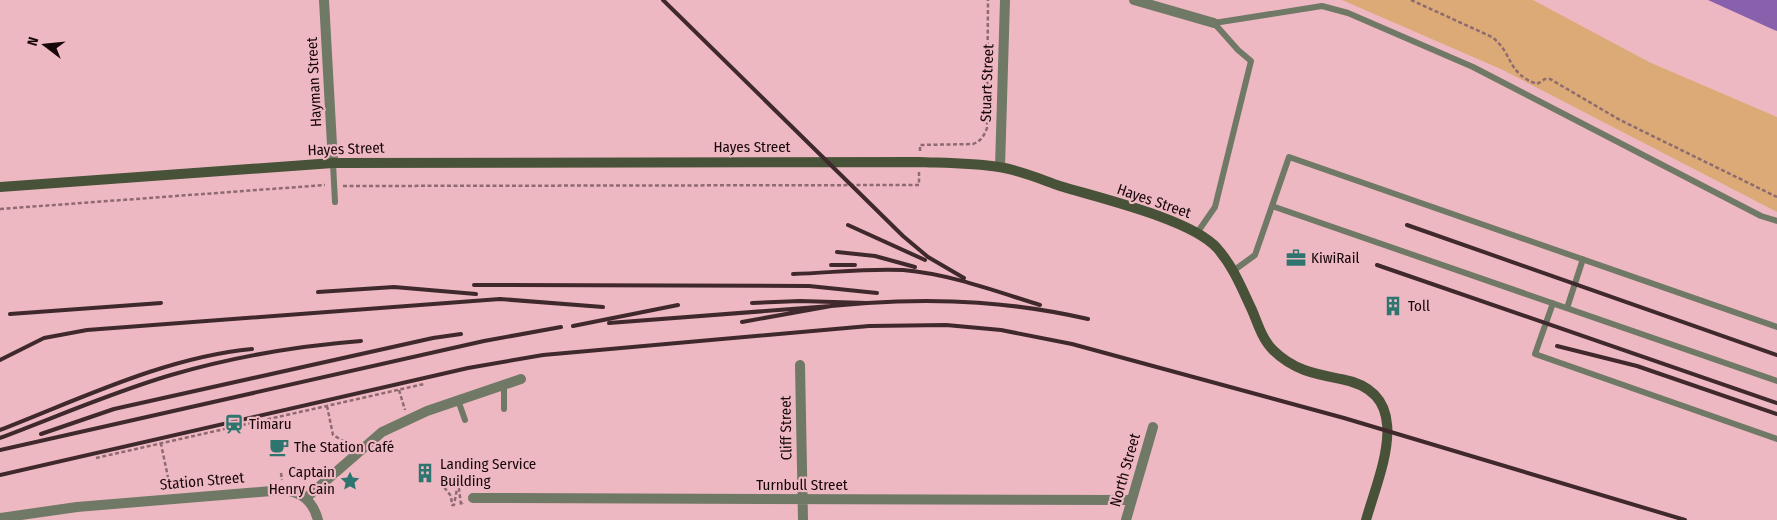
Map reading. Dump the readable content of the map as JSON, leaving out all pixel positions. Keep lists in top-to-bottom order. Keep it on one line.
{"streets":{"main road":["Hayes Street"],"street":["Hayman Street","Stuart Street","Cliff Street","North Street","Station Street","Turnbull Street"]},"crossings":[["Hayman Street","Hayes Street"],["Stuart Street","Hayes Street"],["Cliff Street","Turnbull Street"],["North Street","Turnbull Street"]],"places":{"office":["KiwiRail"],"building":["Toll","Landing Service Building"],"station":["Timaru"],"cafe":["The Station Café"],"place":["Captain Henry Cain"]},"north":"left"}
